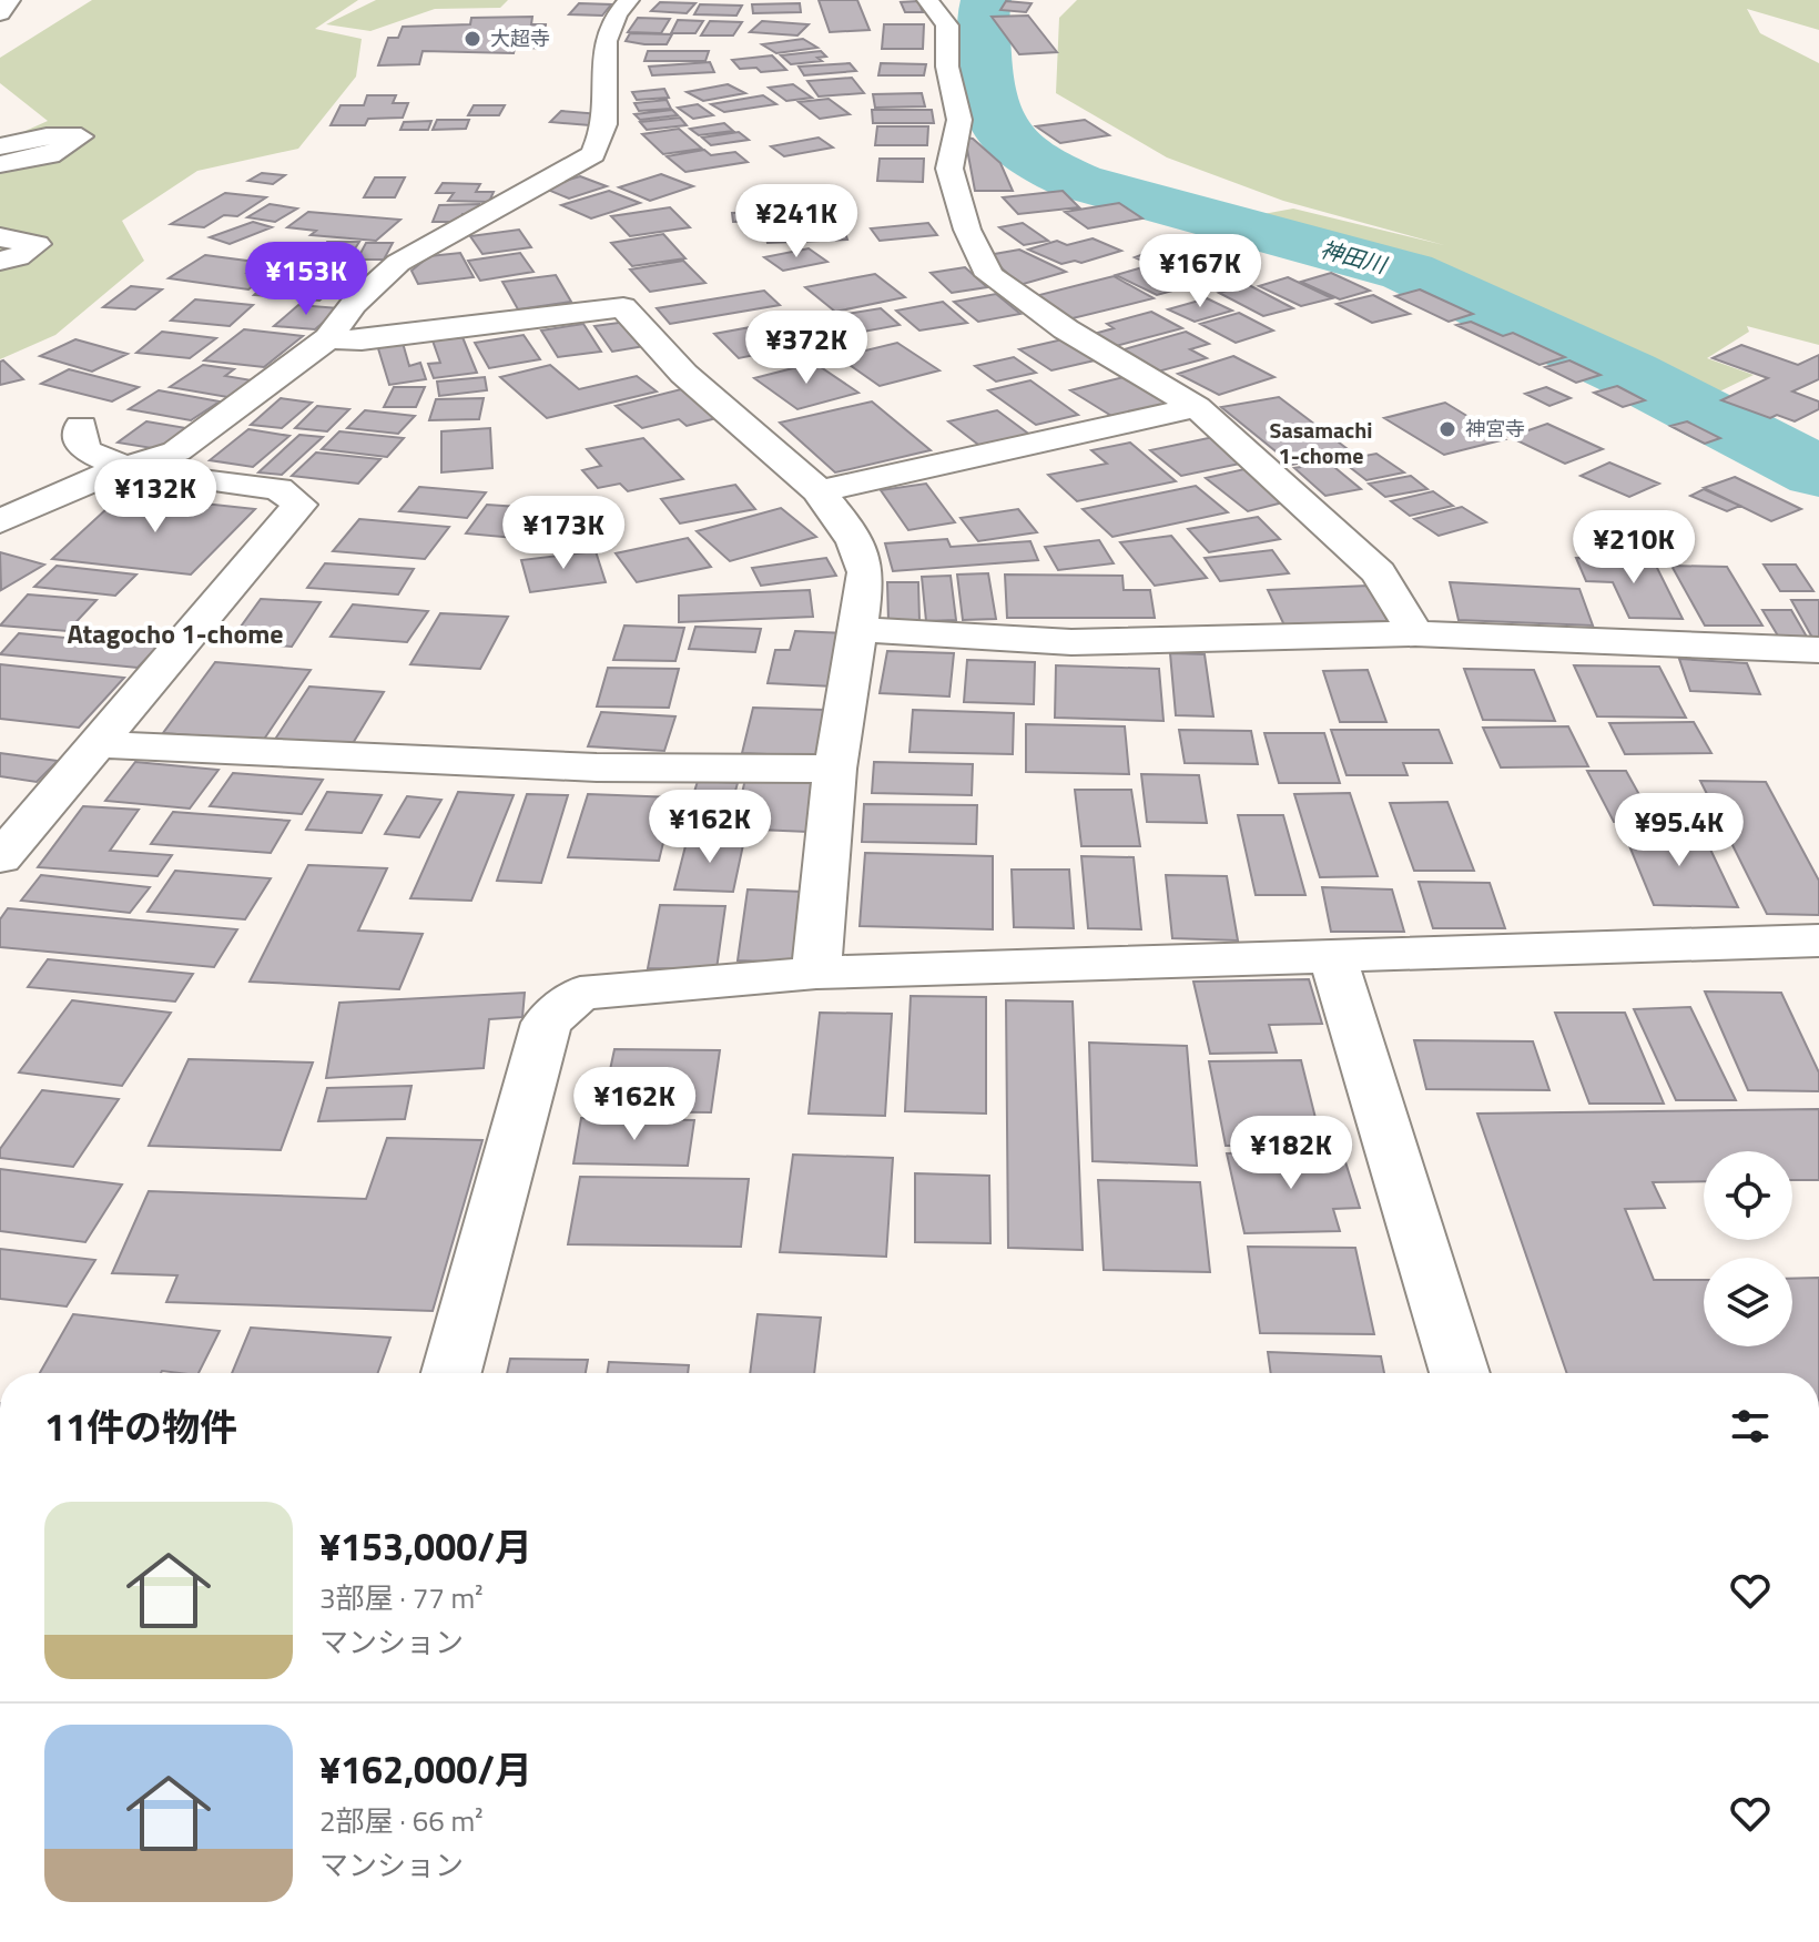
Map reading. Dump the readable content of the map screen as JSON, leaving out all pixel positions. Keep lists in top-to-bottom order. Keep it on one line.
{"districts":["Sasamachi 1-chome","Atagocho 1-chome"],"water":["神田川"],"places":["大超寺","神宮寺"],"page":{"price":["¥241K","¥167K","¥153K","¥372K","¥132K","¥173K","¥210K","¥162K","¥95.4K","¥162K","¥182K"],"heading":"11件の物件","list":[{"name":"¥153,000/月","note":"3部屋 · 77 m² · マンション"},{"name":"¥162,000/月","note":"2部屋 · 66 m² · マンション"}]}}
